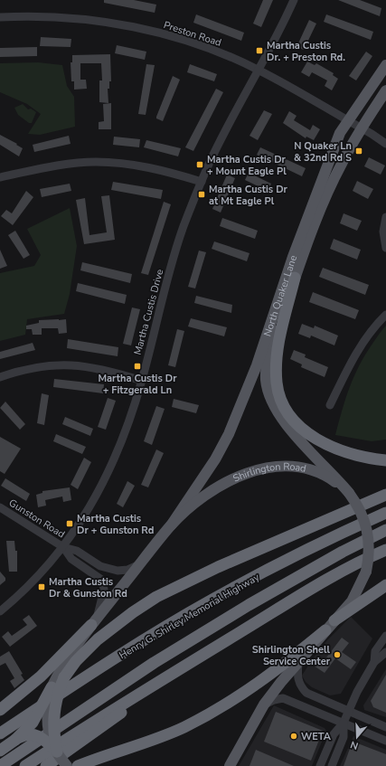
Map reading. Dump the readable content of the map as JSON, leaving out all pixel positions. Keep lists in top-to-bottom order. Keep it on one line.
{"streets":{"highway":["Henry G. Shirley Memorial Highway"],"main road":["North Quaker Lane","Shirlington Road"],"street":["Preston Road","Martha Custis Drive","Gunston Road"]},"crossings":[["Preston Road","North Quaker Lane"],["Preston Road","Martha Custis Drive"],["North Quaker Lane","Shirlington Road"],["Martha Custis Drive","Gunston Road"],["Shirlington Road","Gunston Road"]],"places":{"transit":["Martha Custis Dr. + Preston Rd.","N Quaker Ln & 32nd Rd S","Martha Custis Dr + Mount Eagle Pl","Martha Custis Dr at Mt Eagle Pl","Martha Custis Dr + Fitzgerald Ln","Martha Custis Dr + Gunston Rd","Martha Custis Dr & Gunston Rd"],"other":["Shirlington Shell Service Center","WETA"]},"north":"bottom"}
